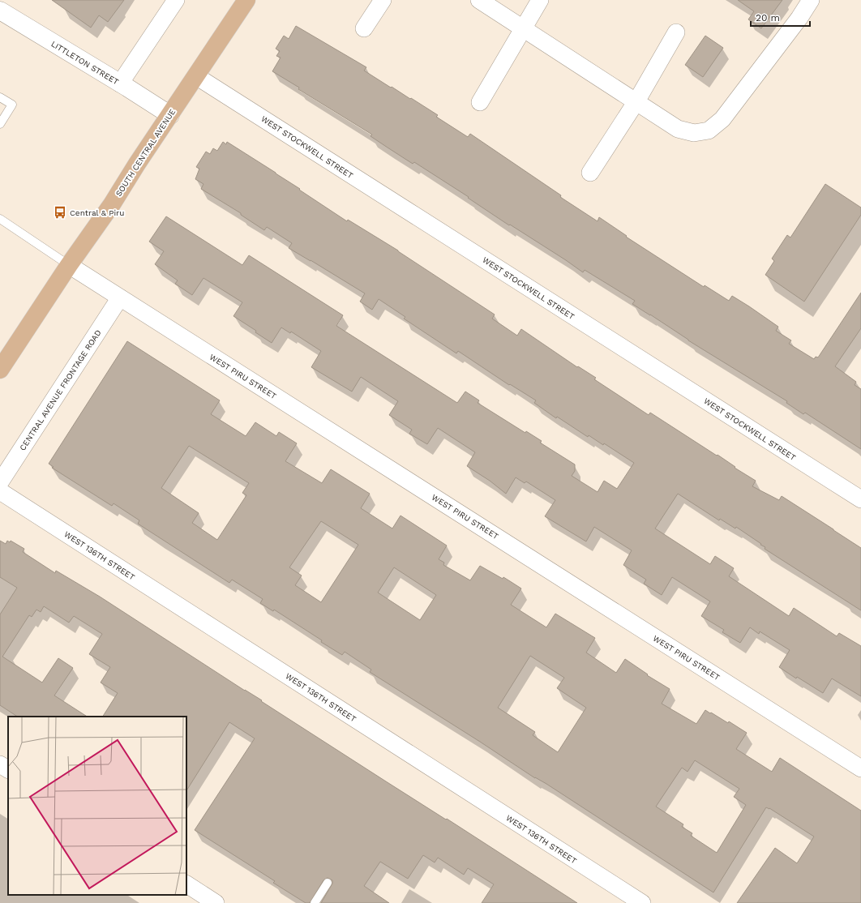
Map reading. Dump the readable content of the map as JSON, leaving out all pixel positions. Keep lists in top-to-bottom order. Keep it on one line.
{"streets":{"main road":["SOUTH CENTRAL AVENUE"],"street":["LITTLETON STREET","WEST STOCKWELL STREET","WEST PIRU STREET","CENTRAL AVENUE FRONTAGE ROAD","WEST 136TH STREET"]},"crossings":[["LITTLETON STREET","SOUTH CENTRAL AVENUE"],["WEST STOCKWELL STREET","SOUTH CENTRAL AVENUE"],["SOUTH CENTRAL AVENUE","WEST PIRU STREET"],["WEST PIRU STREET","CENTRAL AVENUE FRONTAGE ROAD"]],"places":{"bus stop":["Central & Piru"]},"scale_bar":"20 m"}
